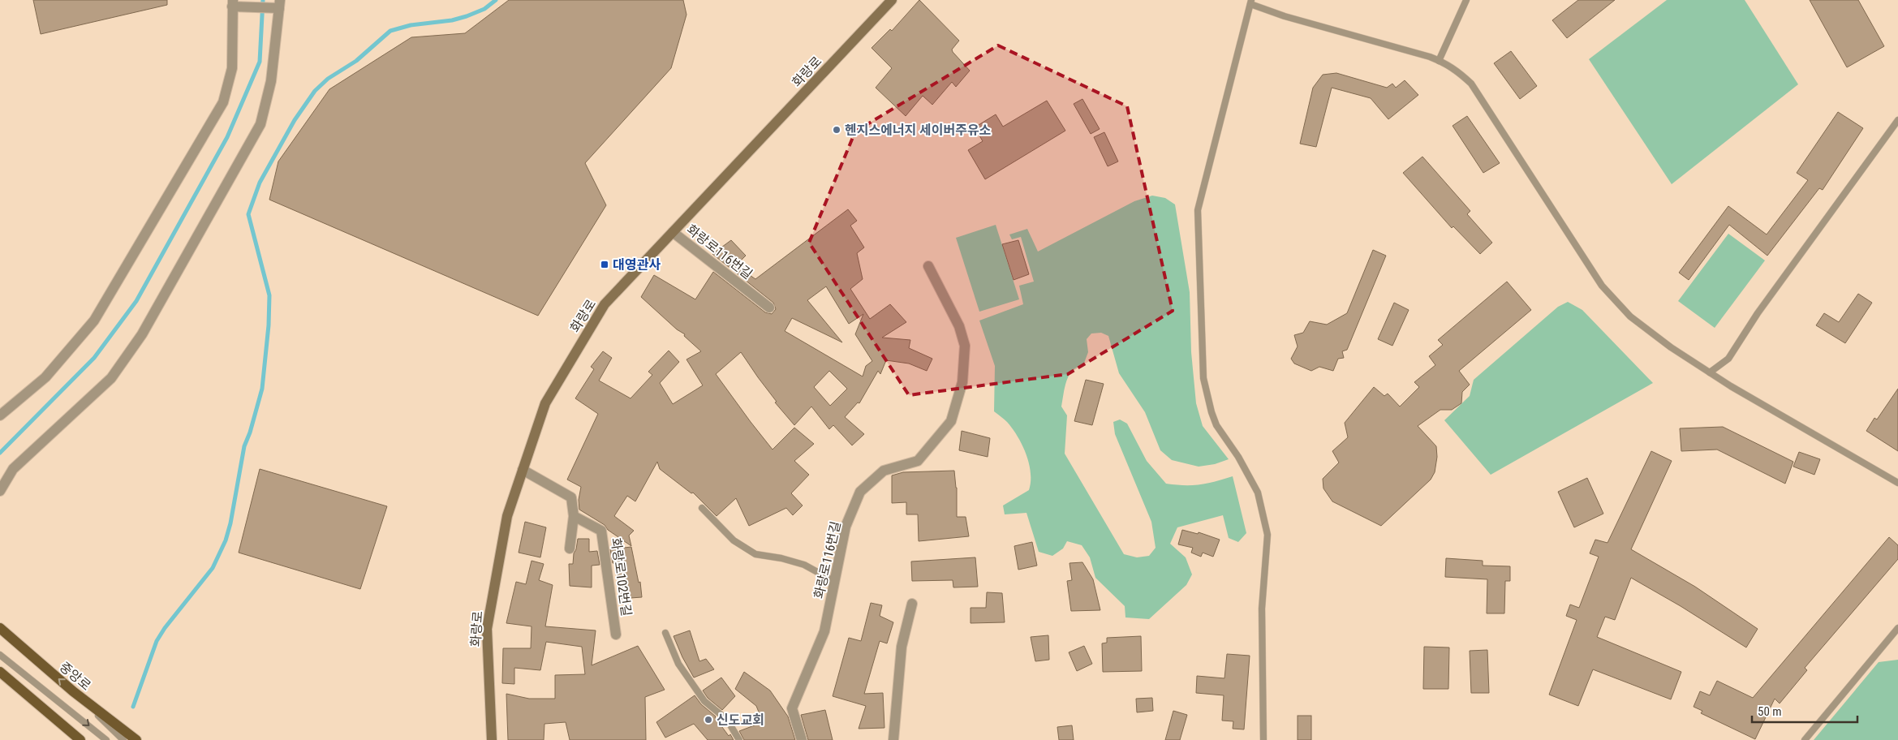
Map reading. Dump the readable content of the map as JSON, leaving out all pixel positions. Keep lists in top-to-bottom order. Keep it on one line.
{"streets":{"main road":["화랑로","중앙로"],"street":["화랑로116번길","화랑로102번길"]},"crossings":[["화랑로","화랑로116번길"]],"places":{"other":["헨지스에너지 세이버주유소","신도교회"],"transit":["대영관사"]},"scale_bar":"50 m"}
